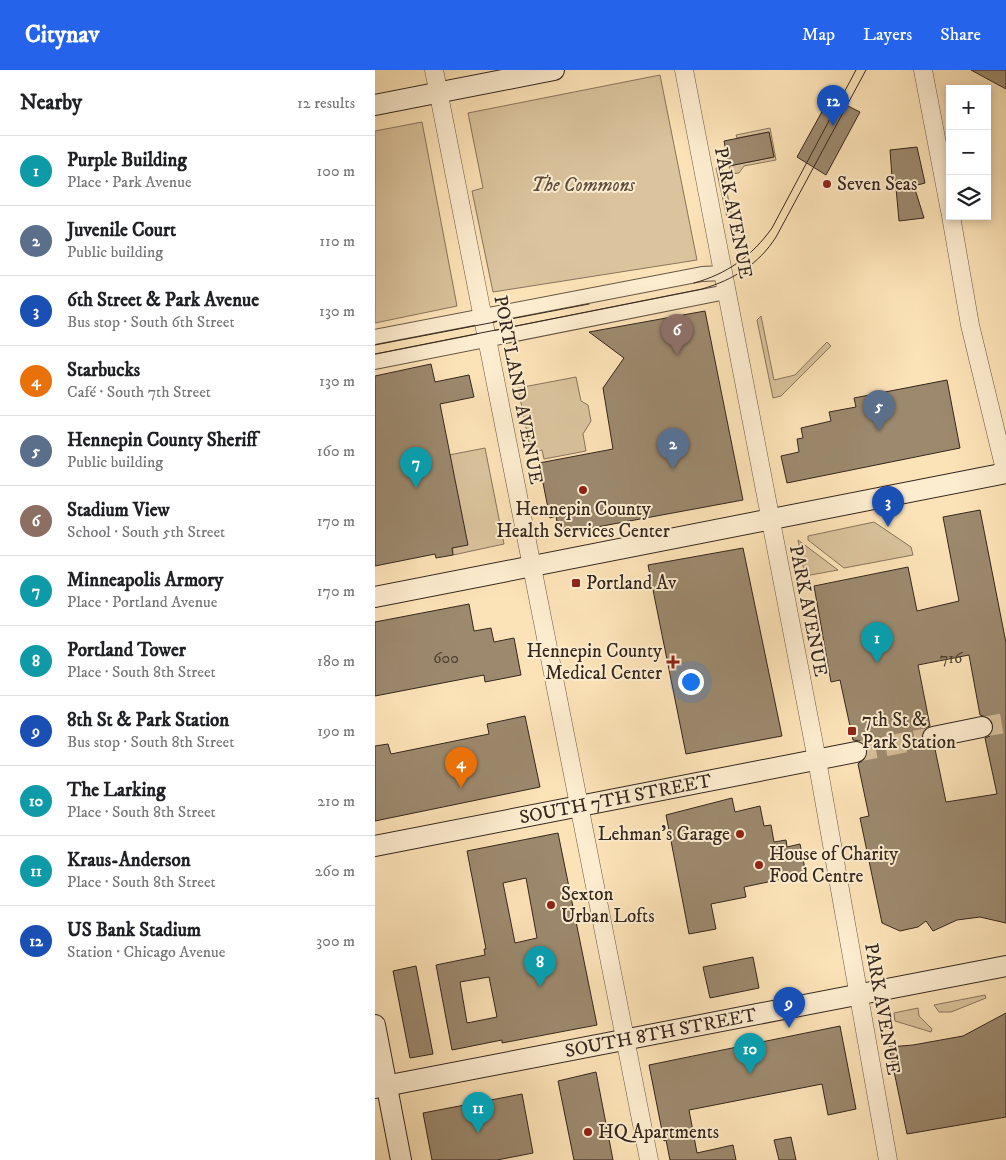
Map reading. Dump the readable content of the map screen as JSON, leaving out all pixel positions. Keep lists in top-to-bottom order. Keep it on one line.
{"streets":{"main road":["SOUTH 7TH STREET","SOUTH 8TH STREET"],"street":["PARK AVENUE","PORTLAND AVENUE"]},"crossings":[["PARK AVENUE","SOUTH 7TH STREET"],["PARK AVENUE","SOUTH 8TH STREET"],["PORTLAND AVENUE","SOUTH 7TH STREET"],["PORTLAND AVENUE","SOUTH 8TH STREET"]],"parks":["The Commons"],"places":{"other":["Seven Seas","Hennepin County Health Services Center","Lehman's Garage","House of Charity Food Centre","Sexton Urban Lofts","HQ Apartments"],"transit":["Portland Av","7th St & Park Station"],"health":["Hennepin County Medical Center"]},"house_numbers":["600","716"],"page":{"header":"Citynav","nav":["Map","Layers","Share"],"heading":["Nearby","12 results"],"map_buttons":["+","−"],"pins":["12","6","5","2","7","3","1","4","8","9","10","11"],"list":[{"mark":"1","name":"Purple Building","note":"Place · Park Avenue","value":"100 m"},{"mark":"2","name":"Juvenile Court","note":"Public building","value":"110 m"},{"mark":"3","name":"6th Street & Park Avenue","note":"Bus stop · South 6th Street","value":"130 m"},{"mark":"4","name":"Starbucks","note":"Café · South 7th Street","value":"130 m"},{"mark":"5","name":"Hennepin County Sheriff","note":"Public building","value":"160 m"},{"mark":"6","name":"Stadium View","note":"School · South 5th Street","value":"170 m"},{"mark":"7","name":"Minneapolis Armory","note":"Place · Portland Avenue","value":"170 m"},{"mark":"8","name":"Portland Tower","note":"Place · South 8th Street","value":"180 m"},{"mark":"9","name":"8th St & Park Station","note":"Bus stop · South 8th Street","value":"190 m"},{"mark":"10","name":"The Larking","note":"Place · South 8th Street","value":"210 m"},{"mark":"11","name":"Kraus-Anderson","note":"Place · South 8th Street","value":"260 m"},{"mark":"12","name":"US Bank Stadium","note":"Station · Chicago Avenue","value":"300 m"}]}}
